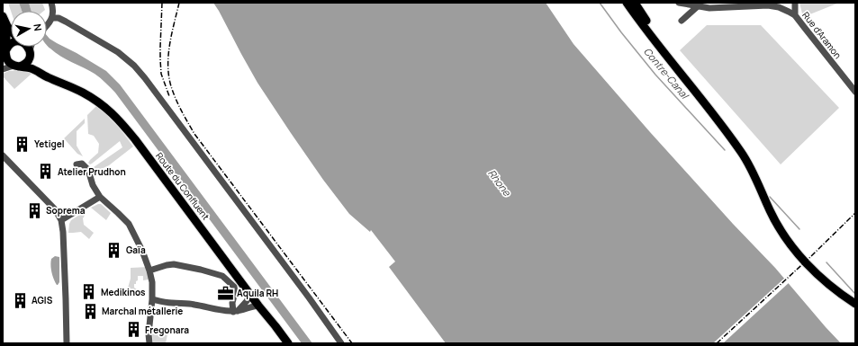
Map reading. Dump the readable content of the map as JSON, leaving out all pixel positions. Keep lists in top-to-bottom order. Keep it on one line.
{"streets":{"main road":["Route du Confluent"],"street":["Rue d'Aramon"]},"water":["Contre-Canal","Rhone"],"places":{"building":["Yetigel","Atelier Prudhon","Soprema","Gaïa","Medikinos","AGIS","Marchal métallerie","Fregonara"],"office":["Aquila RH"]},"north":"right"}
